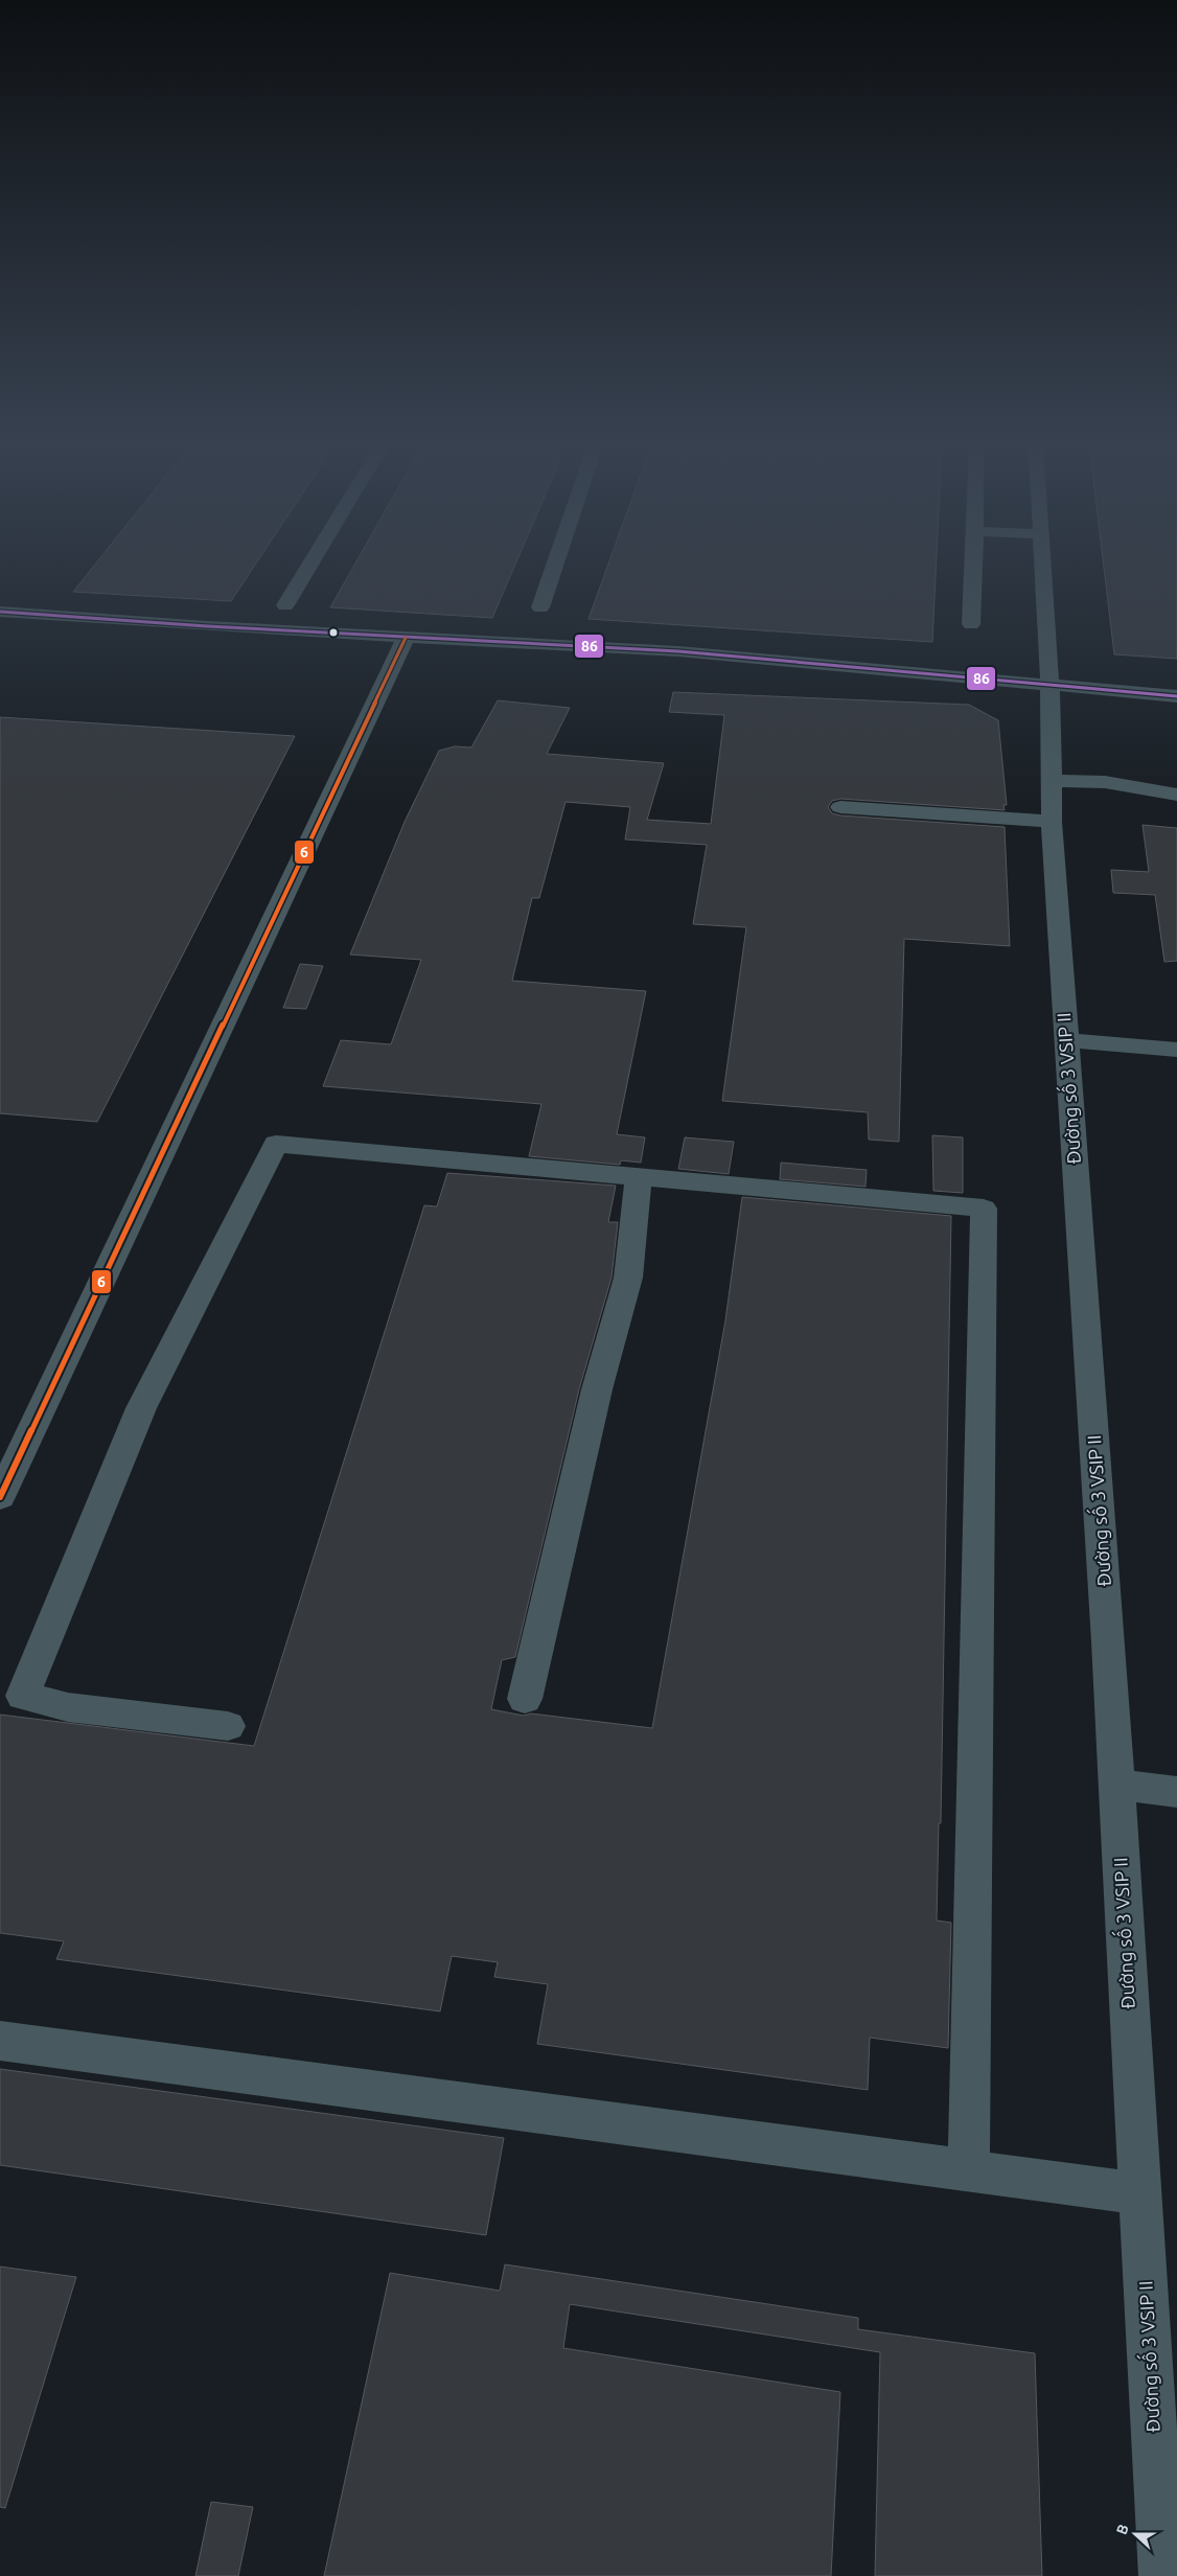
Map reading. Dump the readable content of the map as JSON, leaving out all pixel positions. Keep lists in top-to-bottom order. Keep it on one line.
{"streets":{"street":["Đường số 3 VSIP II"]},"lines":["transit line 86","transit line 6"],"north":"left"}
